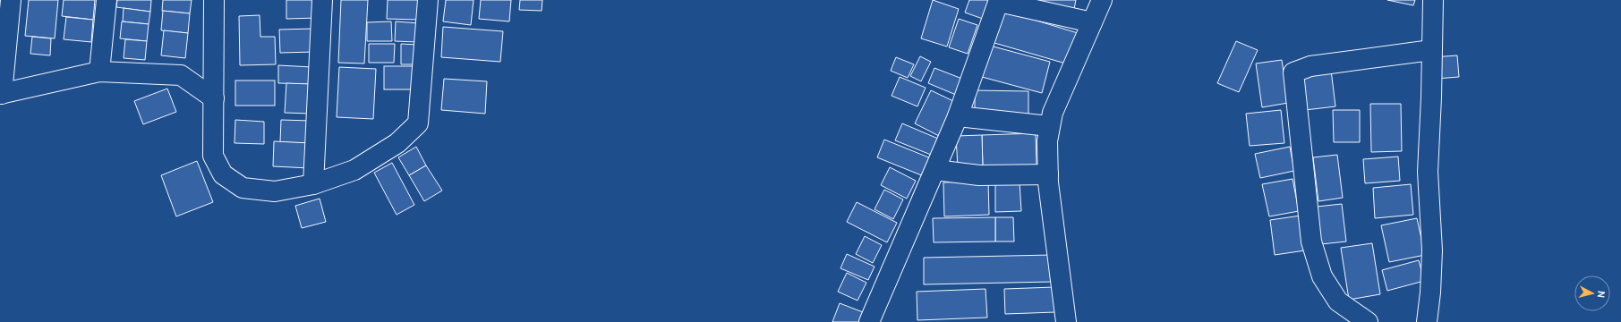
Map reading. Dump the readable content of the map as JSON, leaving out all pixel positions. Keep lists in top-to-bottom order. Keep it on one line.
{"north":"right"}
